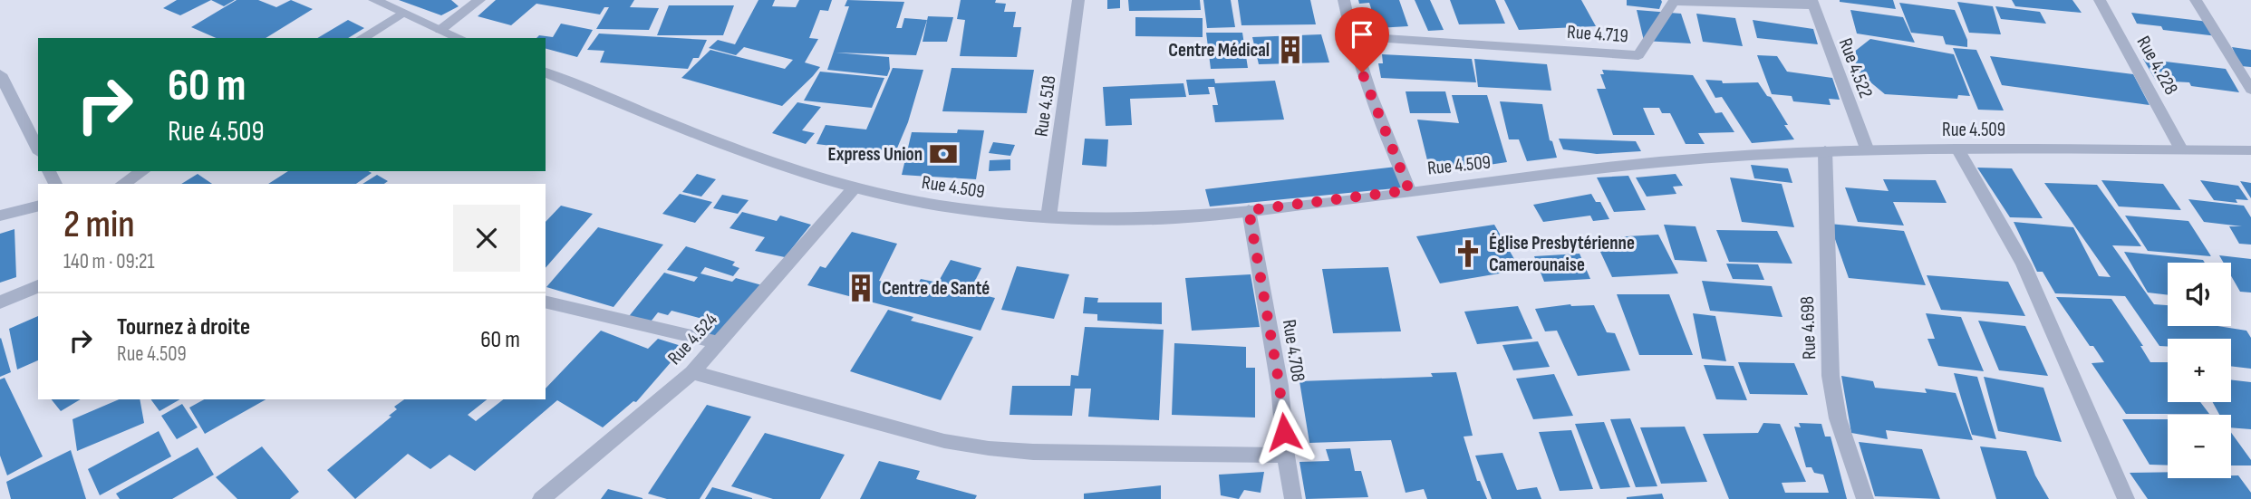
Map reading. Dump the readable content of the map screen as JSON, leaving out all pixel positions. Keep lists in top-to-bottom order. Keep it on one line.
{"streets":{"street":["Rue 4.719","Rue 4.228","Rue 4.522","Rue 4.518","Rue 4.509","Rue 4.698","Rue 4.524","Rue 4.708"]},"crossings":[["Rue 4.719","Rue 4.522"],["Rue 4.228","Rue 4.509"],["Rue 4.522","Rue 4.509"],["Rue 4.518","Rue 4.509"],["Rue 4.509","Rue 4.698"],["Rue 4.509","Rue 4.524"],["Rue 4.509","Rue 4.708"]],"places":{"building":["Centre Médical","Centre de Santé"],"bank":["Express Union"],"church":["Église Presbytérienne Camerounaise"]},"page":{"turn":["60 m","Rue 4.509"],"heading":["2 min","140 m · 09:21"],"map_buttons":["+","−"],"list":[{"name":"Tournez à droite","note":"Rue 4.509","value":"60 m"}]}}
